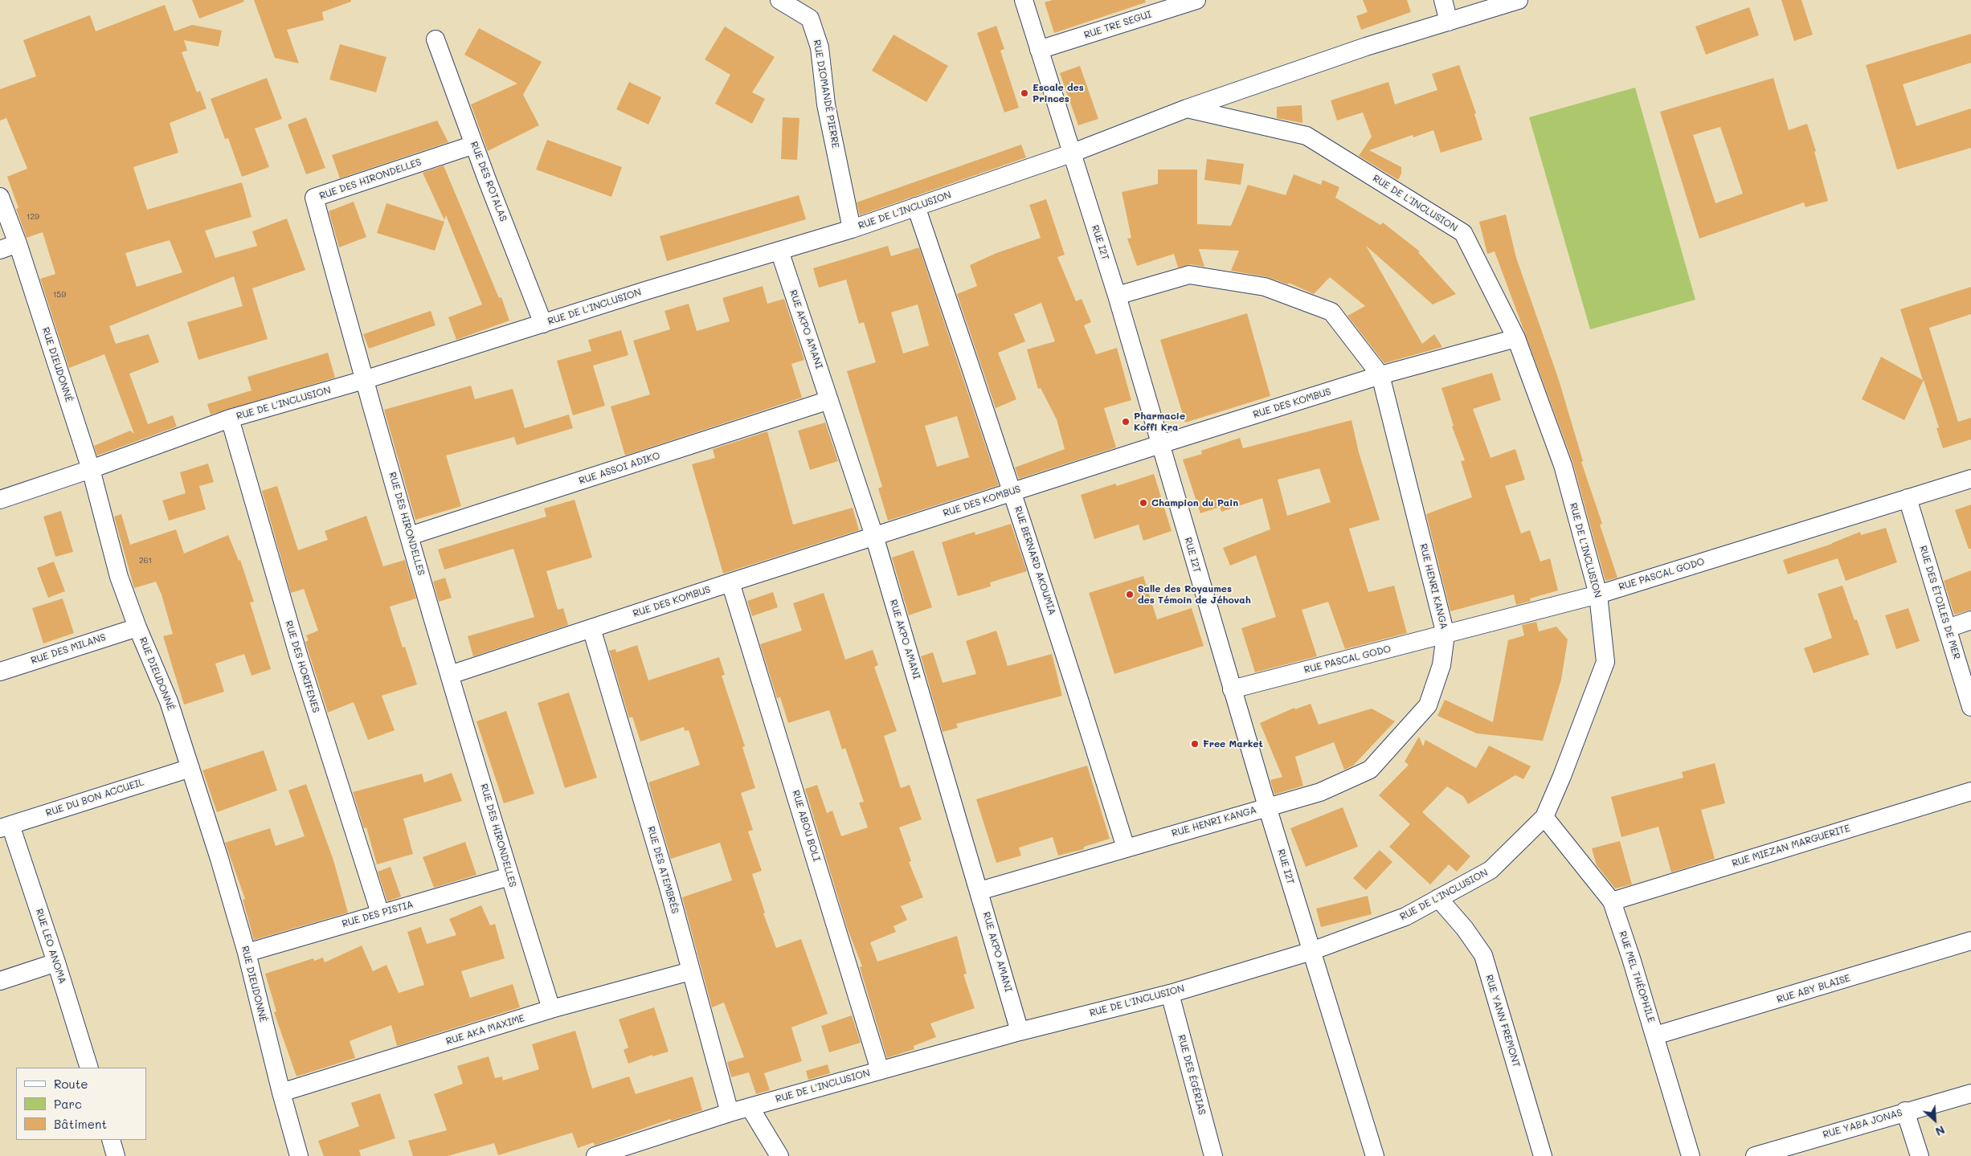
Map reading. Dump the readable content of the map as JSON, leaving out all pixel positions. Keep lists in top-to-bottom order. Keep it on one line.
{"streets":{"street":["RUE TRE SEGUI","RUE DIOMANDÉ PIERRE","RUE DES HIRONDELLES","RUE DES ROTALAS","RUE DE L'INCLUSION","RUE I2T","RUE AKPO AMANI","RUE DIEUDONNÉ","RUE DES KOMBUS","RUE ASSOI ADIKO","RUE BERNARD AKOUMIA","RUE PASCAL GODO","RUE HENRI KANGA","RUE DES ÉTOILES DE MER","RUE DES MILANS","RUE DES HORIFENES","RUE DU BON ACCUEIL","RUE ABOU BOLI","RUE MIEZAN MARGUERITE","RUE DES ATEMBRÉS","RUE DES PISTIA","RUE LEO ANOMA","RUE MEL THÉOPHILE","RUE ABY BLAISE","RUE YANN FREMONT","RUE AKA MAXIME","RUE DES ÉGÉRIAS","RUE YABA JONAS"]},"crossings":[["RUE TRE SEGUI","RUE I2T"],["RUE DIOMANDÉ PIERRE","RUE DE L'INCLUSION"],["RUE DES HIRONDELLES","RUE DES ROTALAS"],["RUE DES HIRONDELLES","RUE DE L'INCLUSION"],["RUE DES HIRONDELLES","RUE DES KOMBUS"],["RUE DES HIRONDELLES","RUE ASSOI ADIKO"],["RUE DES HIRONDELLES","RUE DES PISTIA"],["RUE DES HIRONDELLES","RUE AKA MAXIME"],["RUE DES ROTALAS","RUE DE L'INCLUSION"],["RUE DE L'INCLUSION","RUE I2T"],["RUE DE L'INCLUSION","RUE AKPO AMANI"],["RUE DE L'INCLUSION","RUE DIEUDONNÉ"],["RUE DE L'INCLUSION","RUE DES KOMBUS"],["RUE DE L'INCLUSION","RUE BERNARD AKOUMIA"],["RUE DE L'INCLUSION","RUE PASCAL GODO"],["RUE DE L'INCLUSION","RUE DES HORIFENES"],["RUE DE L'INCLUSION","RUE ABOU BOLI"],["RUE DE L'INCLUSION","RUE DES ATEMBRÉS"],["RUE DE L'INCLUSION","RUE MEL THÉOPHILE"],["RUE DE L'INCLUSION","RUE YANN FREMONT"],["RUE DE L'INCLUSION","RUE DES ÉGÉRIAS"],["RUE I2T","RUE DES KOMBUS"],["RUE I2T","RUE PASCAL GODO"],["RUE I2T","RUE HENRI KANGA"],["RUE AKPO AMANI","RUE DES KOMBUS"],["RUE AKPO AMANI","RUE ASSOI ADIKO"],["RUE AKPO AMANI","RUE HENRI KANGA"],["RUE DIEUDONNÉ","RUE DES MILANS"],["RUE DIEUDONNÉ","RUE DU BON ACCUEIL"],["RUE DIEUDONNÉ","RUE DES PISTIA"],["RUE DIEUDONNÉ","RUE AKA MAXIME"],["RUE DES KOMBUS","RUE BERNARD AKOUMIA"],["RUE DES KOMBUS","RUE HENRI KANGA"],["RUE DES KOMBUS","RUE ABOU BOLI"],["RUE DES KOMBUS","RUE DES ATEMBRÉS"],["RUE BERNARD AKOUMIA","RUE HENRI KANGA"],["RUE PASCAL GODO","RUE HENRI KANGA"],["RUE PASCAL GODO","RUE DES ÉTOILES DE MER"],["RUE DES HORIFENES","RUE DES PISTIA"],["RUE DU BON ACCUEIL","RUE LEO ANOMA"],["RUE MIEZAN MARGUERITE","RUE MEL THÉOPHILE"],["RUE DES ATEMBRÉS","RUE AKA MAXIME"],["RUE MEL THÉOPHILE","RUE ABY BLAISE"]],"places":["Escale des Princes","Pharmacie Koffi Kra","Champion du Pain","Salle des Royaumes des Témoin de Jéhovah","Free Market"],"house_numbers":["129","159","261"],"legend":["Route","Parc","Bâtiment"],"north":"bottom right"}
